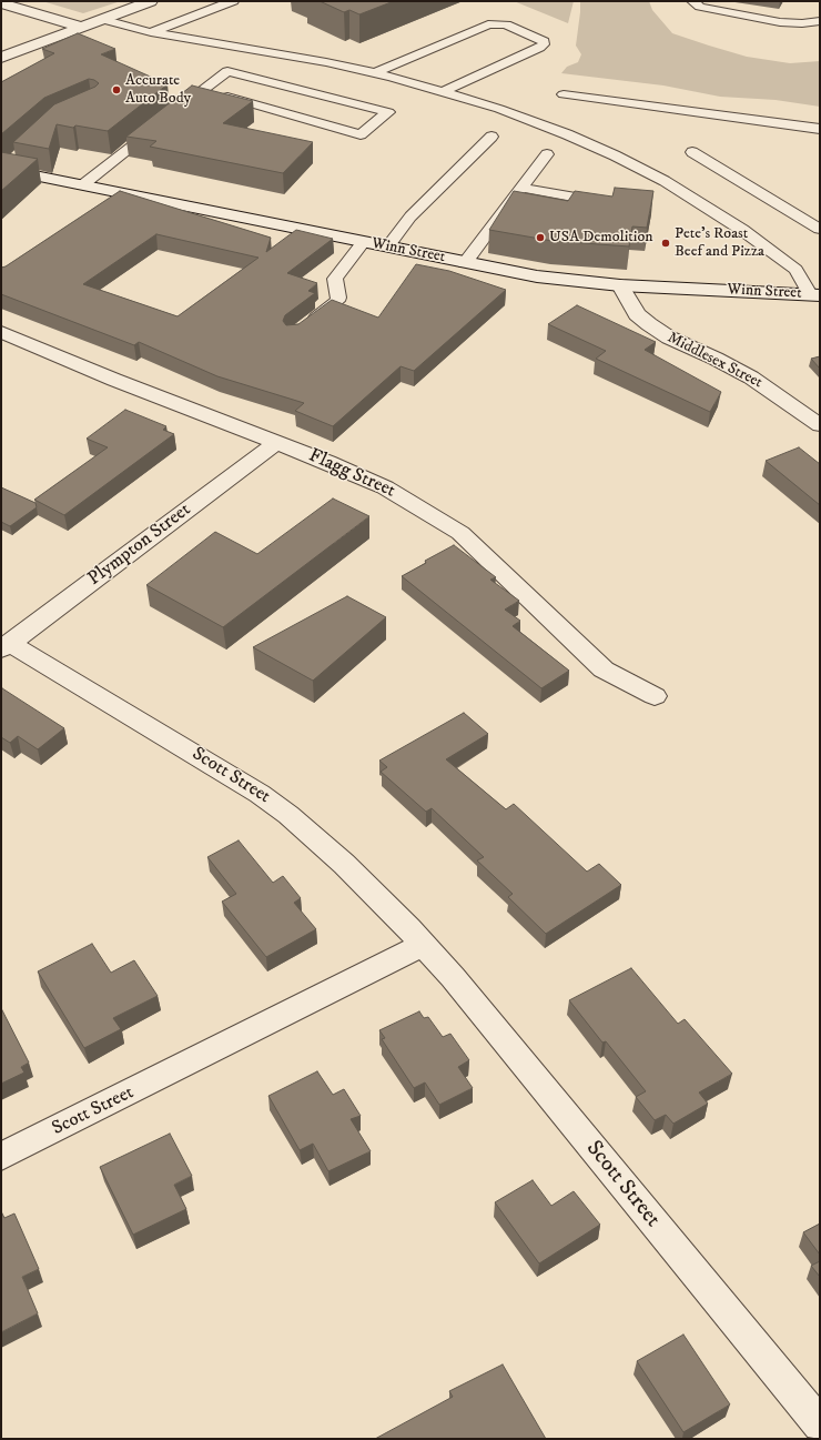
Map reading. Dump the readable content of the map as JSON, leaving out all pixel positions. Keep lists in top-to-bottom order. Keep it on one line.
{"streets":{"street":["Winn Street","Middlesex Street","Flagg Street","Plympton Street","Scott Street"]},"crossings":[["Winn Street","Middlesex Street"],["Flagg Street","Plympton Street"],["Plympton Street","Scott Street"]],"places":["Accurate Auto Body","USA Demolition","Pete's Roast Beef and Pizza"]}
